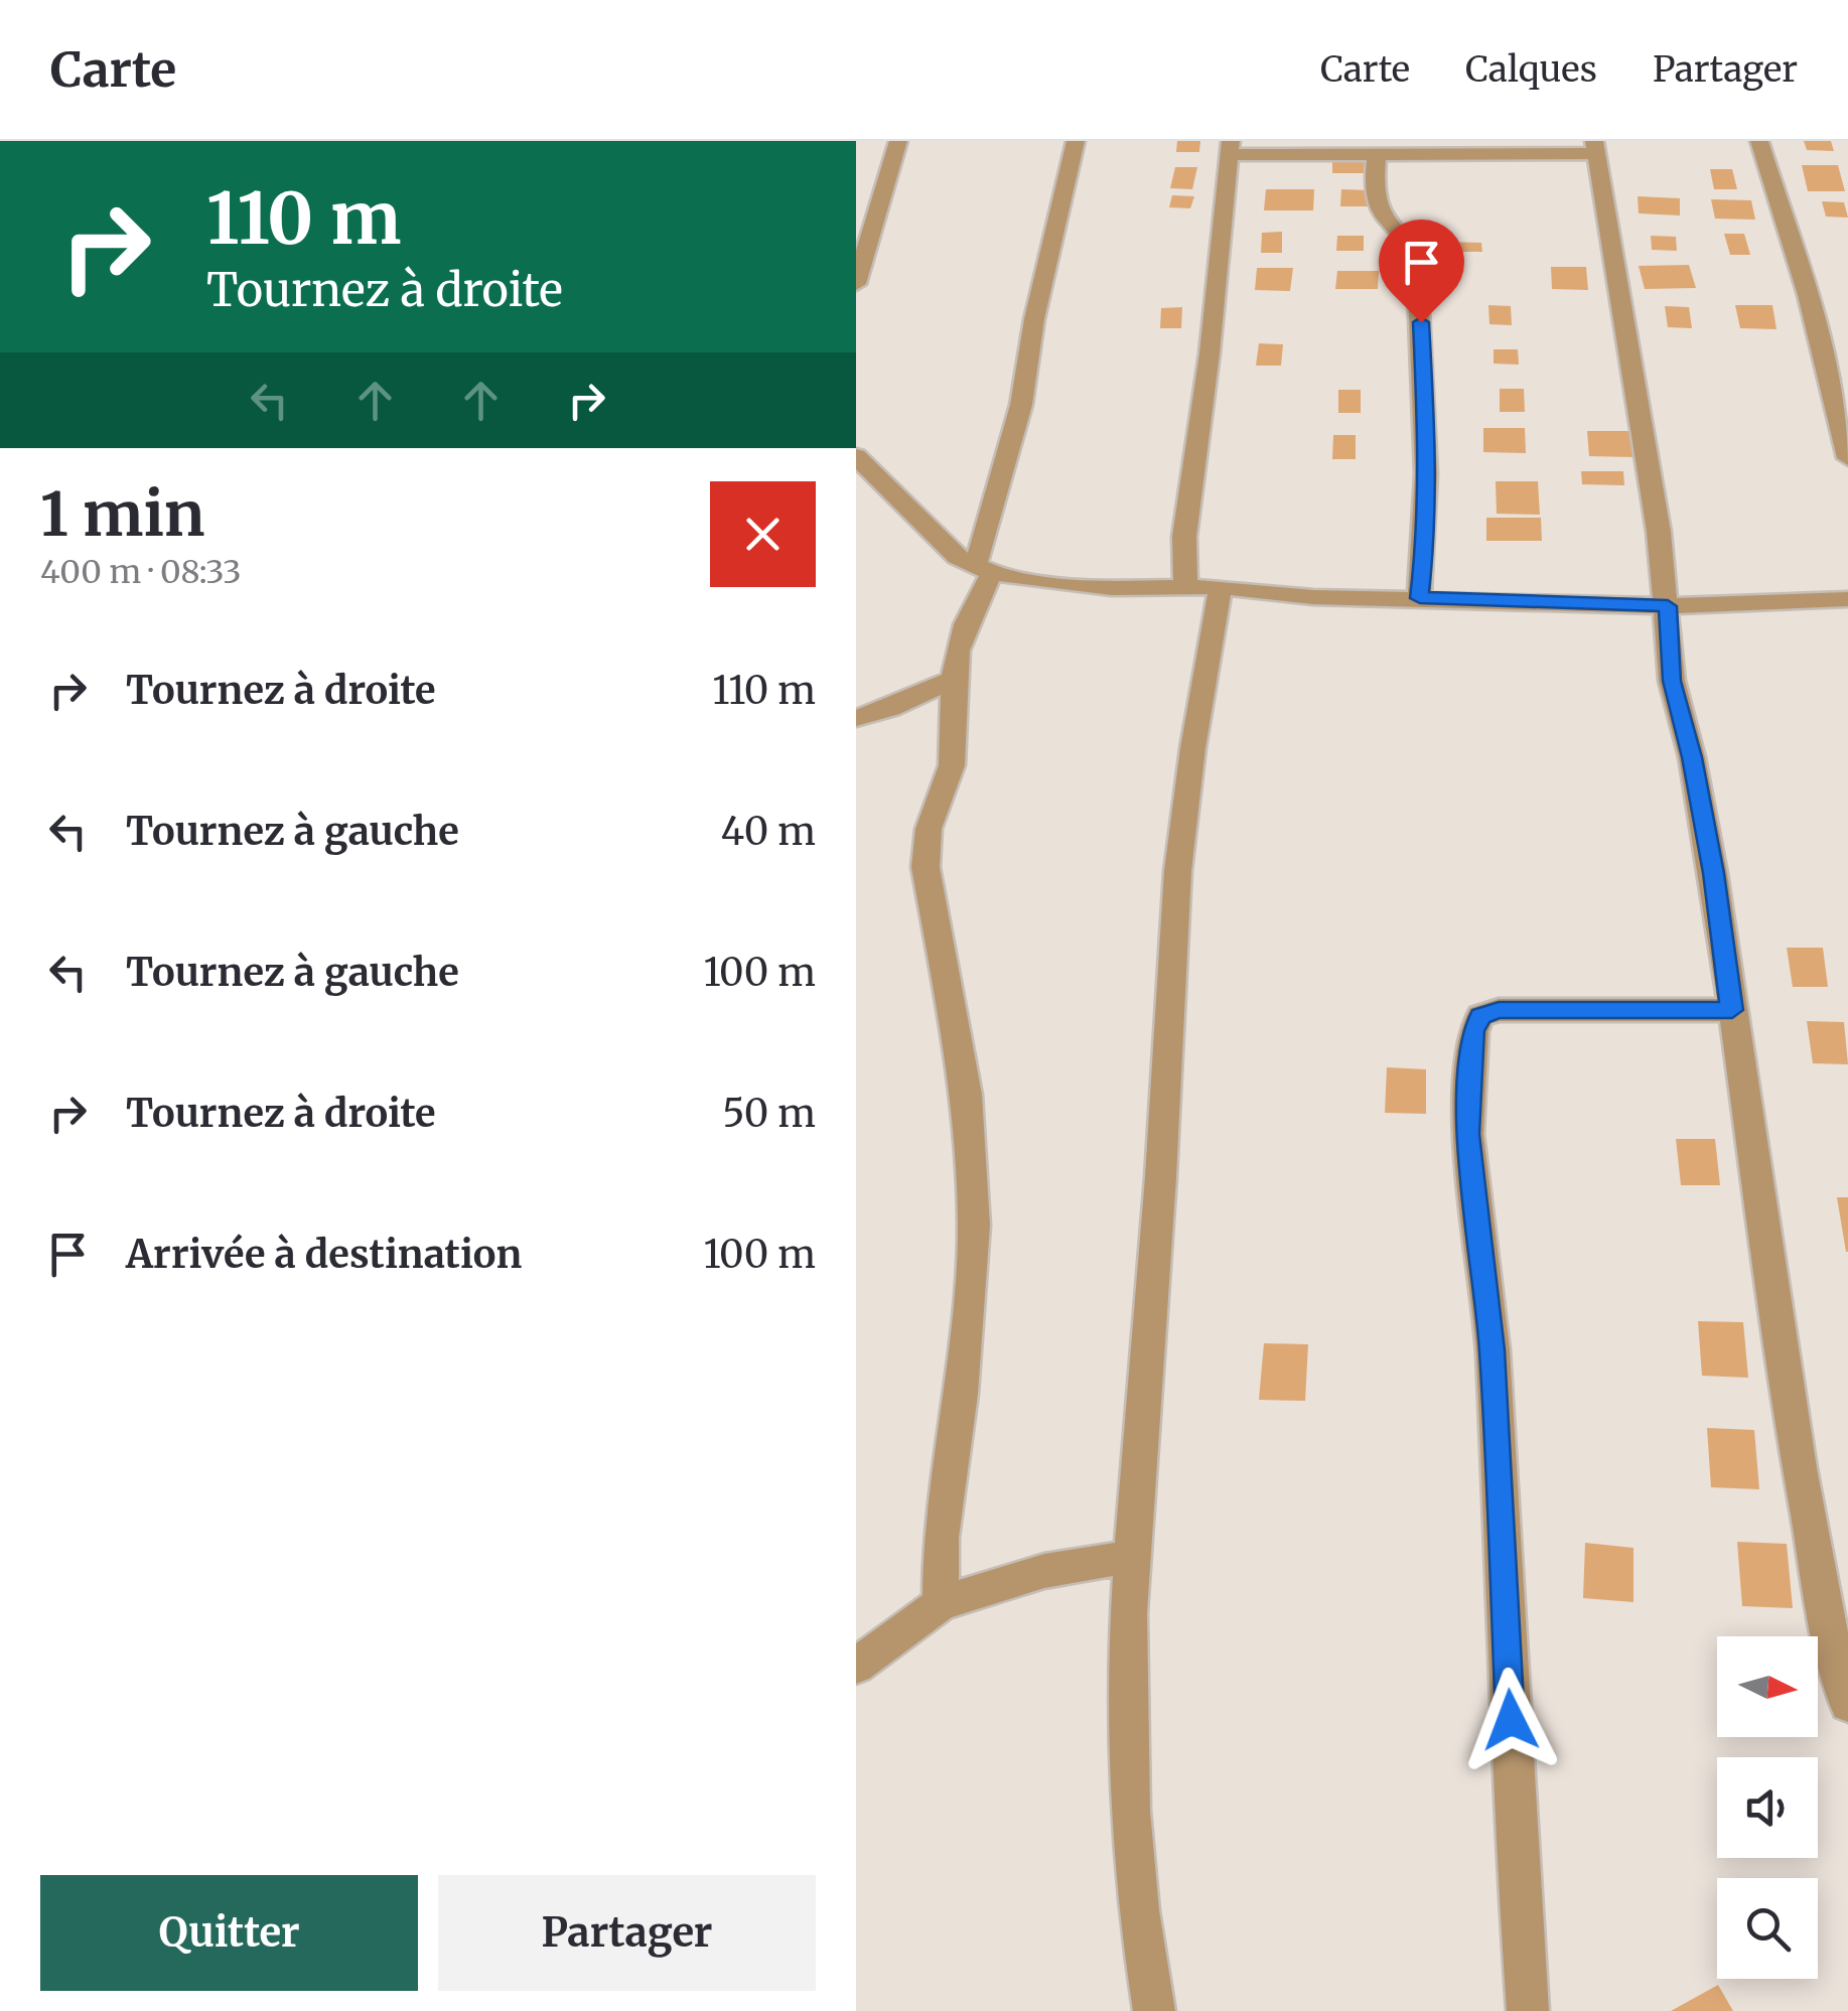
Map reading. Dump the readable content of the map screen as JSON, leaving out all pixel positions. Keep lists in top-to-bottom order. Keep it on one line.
{"north":"right","page":{"header":"Carte","nav":["Carte","Calques","Partager"],"turn":["110 m","Tournez à droite"],"heading":["1 min","400 m · 08:33"],"list":[{"name":"Tournez à droite","value":"110 m"},{"name":"Tournez à gauche","value":"40 m"},{"name":"Tournez à gauche","value":"100 m"},{"name":"Tournez à droite","value":"50 m"},{"name":"Arrivée à destination","value":"100 m"}],"buttons":["Quitter","Partager"]}}
